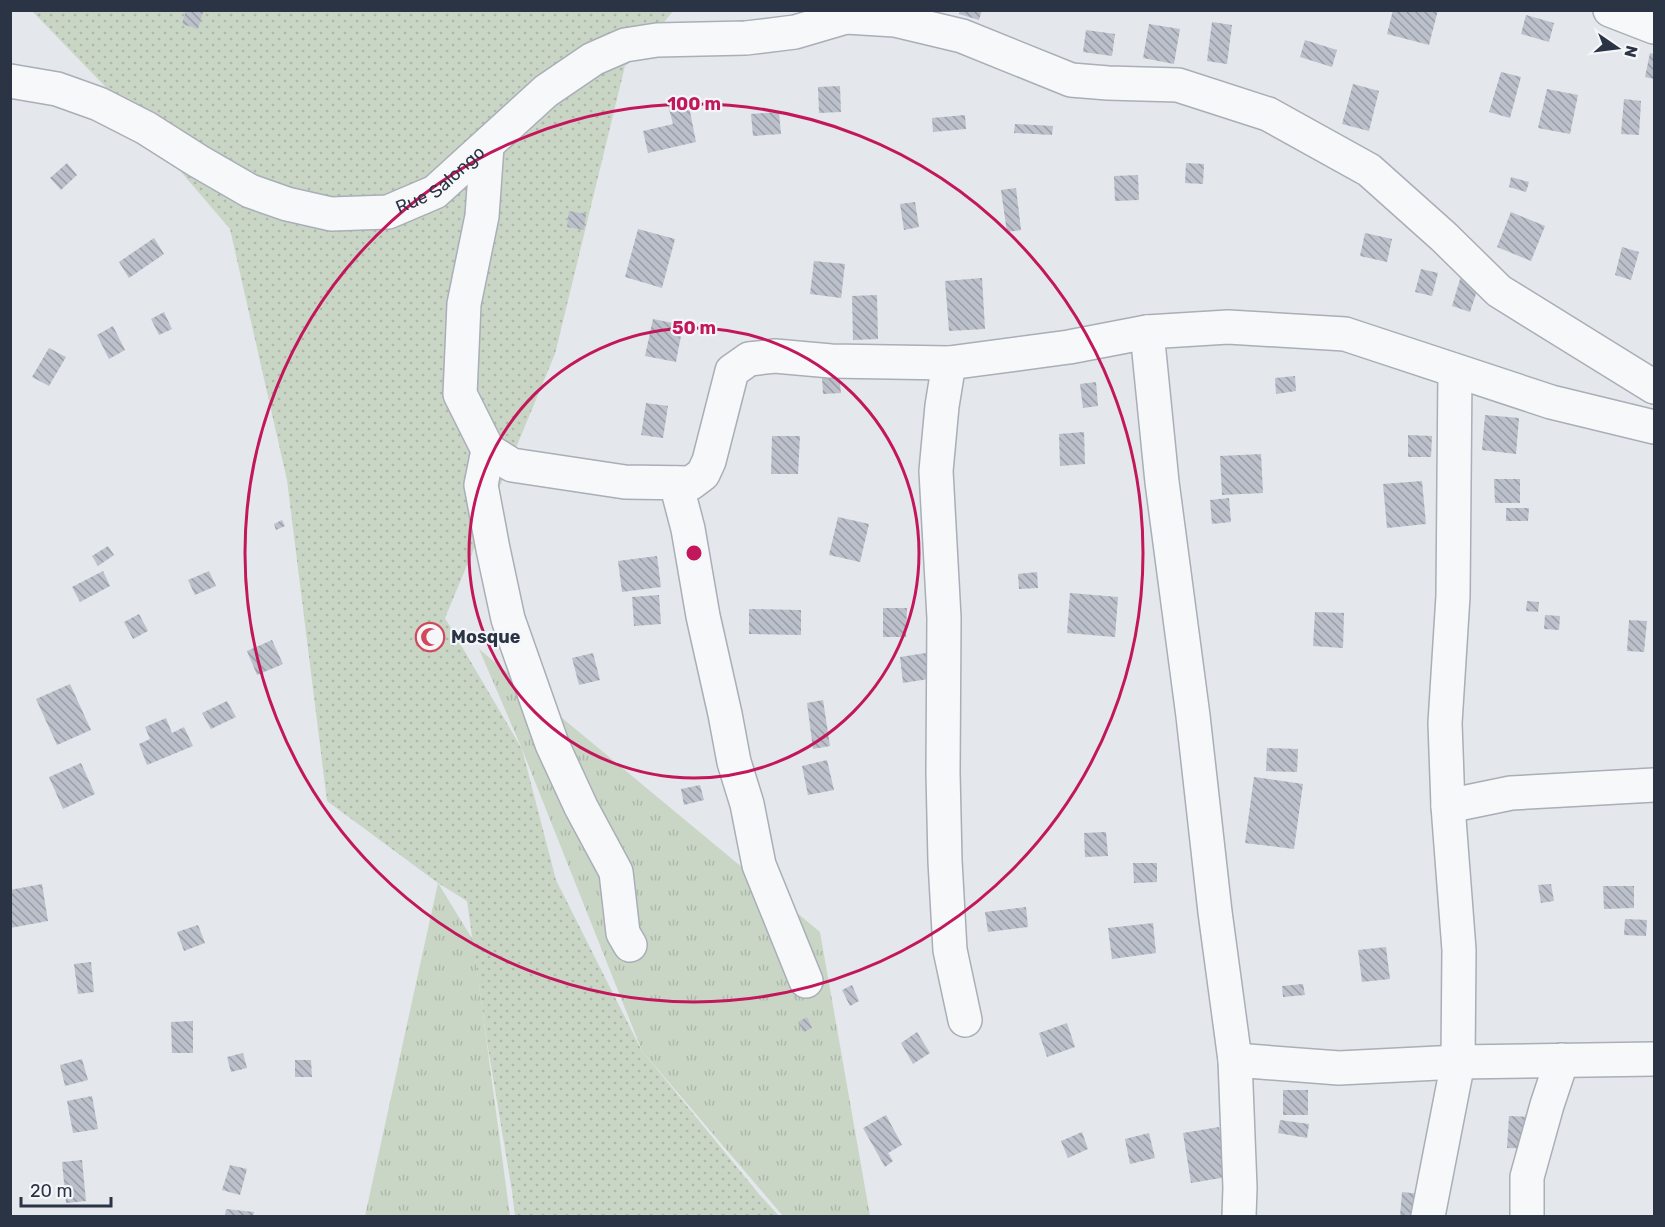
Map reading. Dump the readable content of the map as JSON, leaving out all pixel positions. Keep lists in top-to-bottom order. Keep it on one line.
{"streets":{"street":["Rue Salongo"]},"places":{"mosque":["Mosque"]},"scale_bar":"20 m","north":"right","rings":["100 m","50 m"]}
